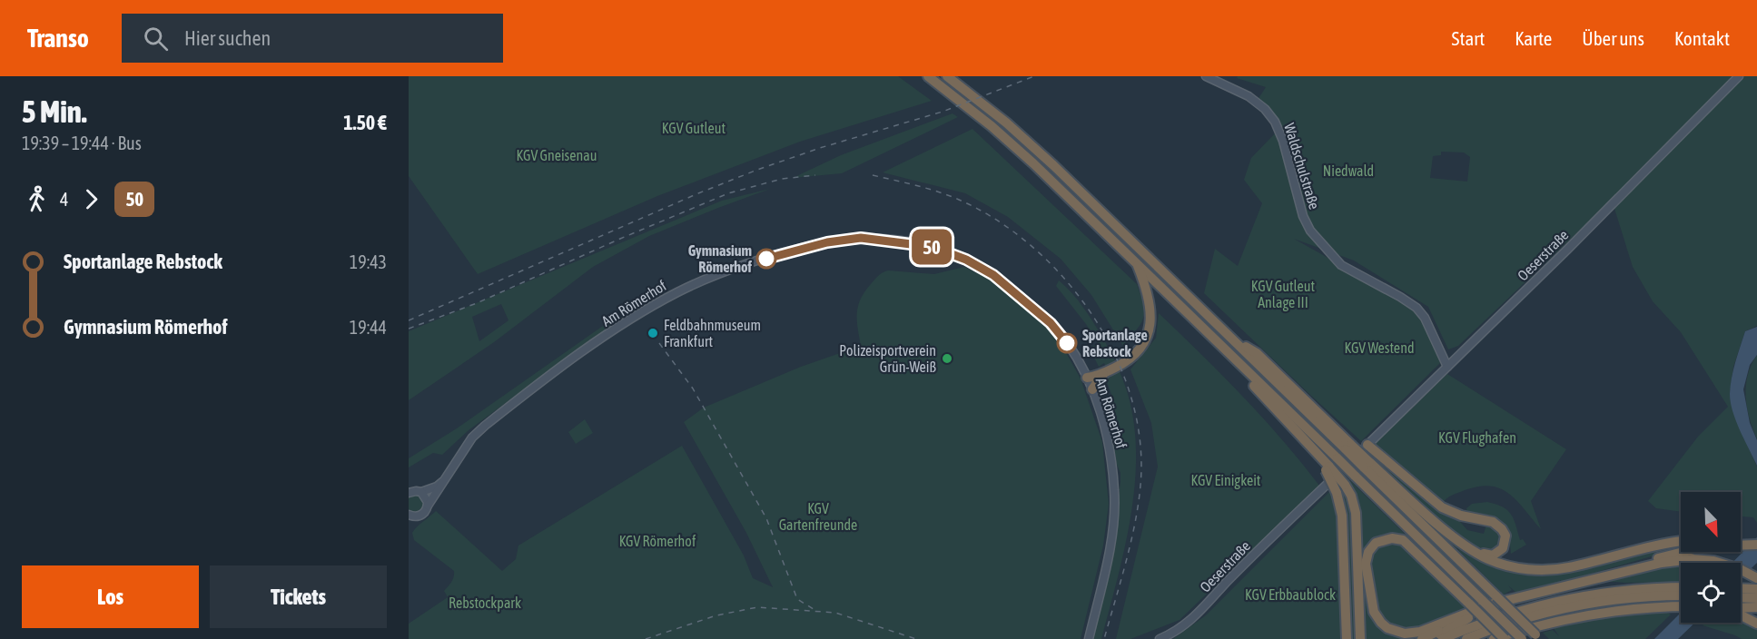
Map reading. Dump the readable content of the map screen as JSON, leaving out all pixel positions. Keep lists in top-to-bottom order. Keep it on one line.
{"streets":{"street":["Waldschulstraße","Oeserstraße","Am Römerhof"]},"crossings":[["Waldschulstraße","Oeserstraße"]],"parks":["KGV Gutleut","KGV Gneisenau","Niedwald","KGV Gutleut Anlage III","KGV Westend","KGV Flughafen","KGV Einigkeit","KGV Gartenfreunde","KGV Römerhof","KGV Erbbaublock","Rebstockpark"],"places":["Gymnasium Römerhof","Feldbahnmuseum Frankfurt","Sportanlage Rebstock","Polizeisportverein Grün-Weiß"],"lines":["bus line 50"],"north":"bottom right","page":{"header":"Transo","search":"Hier suchen","nav":["Start","Karte","Über uns","Kontakt"],"heading":["5 Min.","19:39 – 19:44 · Bus","1.50 €"],"on_map":"50","legs":["4","50"],"list":[{"name":"Sportanlage Rebstock","value":"19:43"},{"name":"Gymnasium Römerhof","value":"19:44"}],"buttons":["Los","Tickets"]}}
